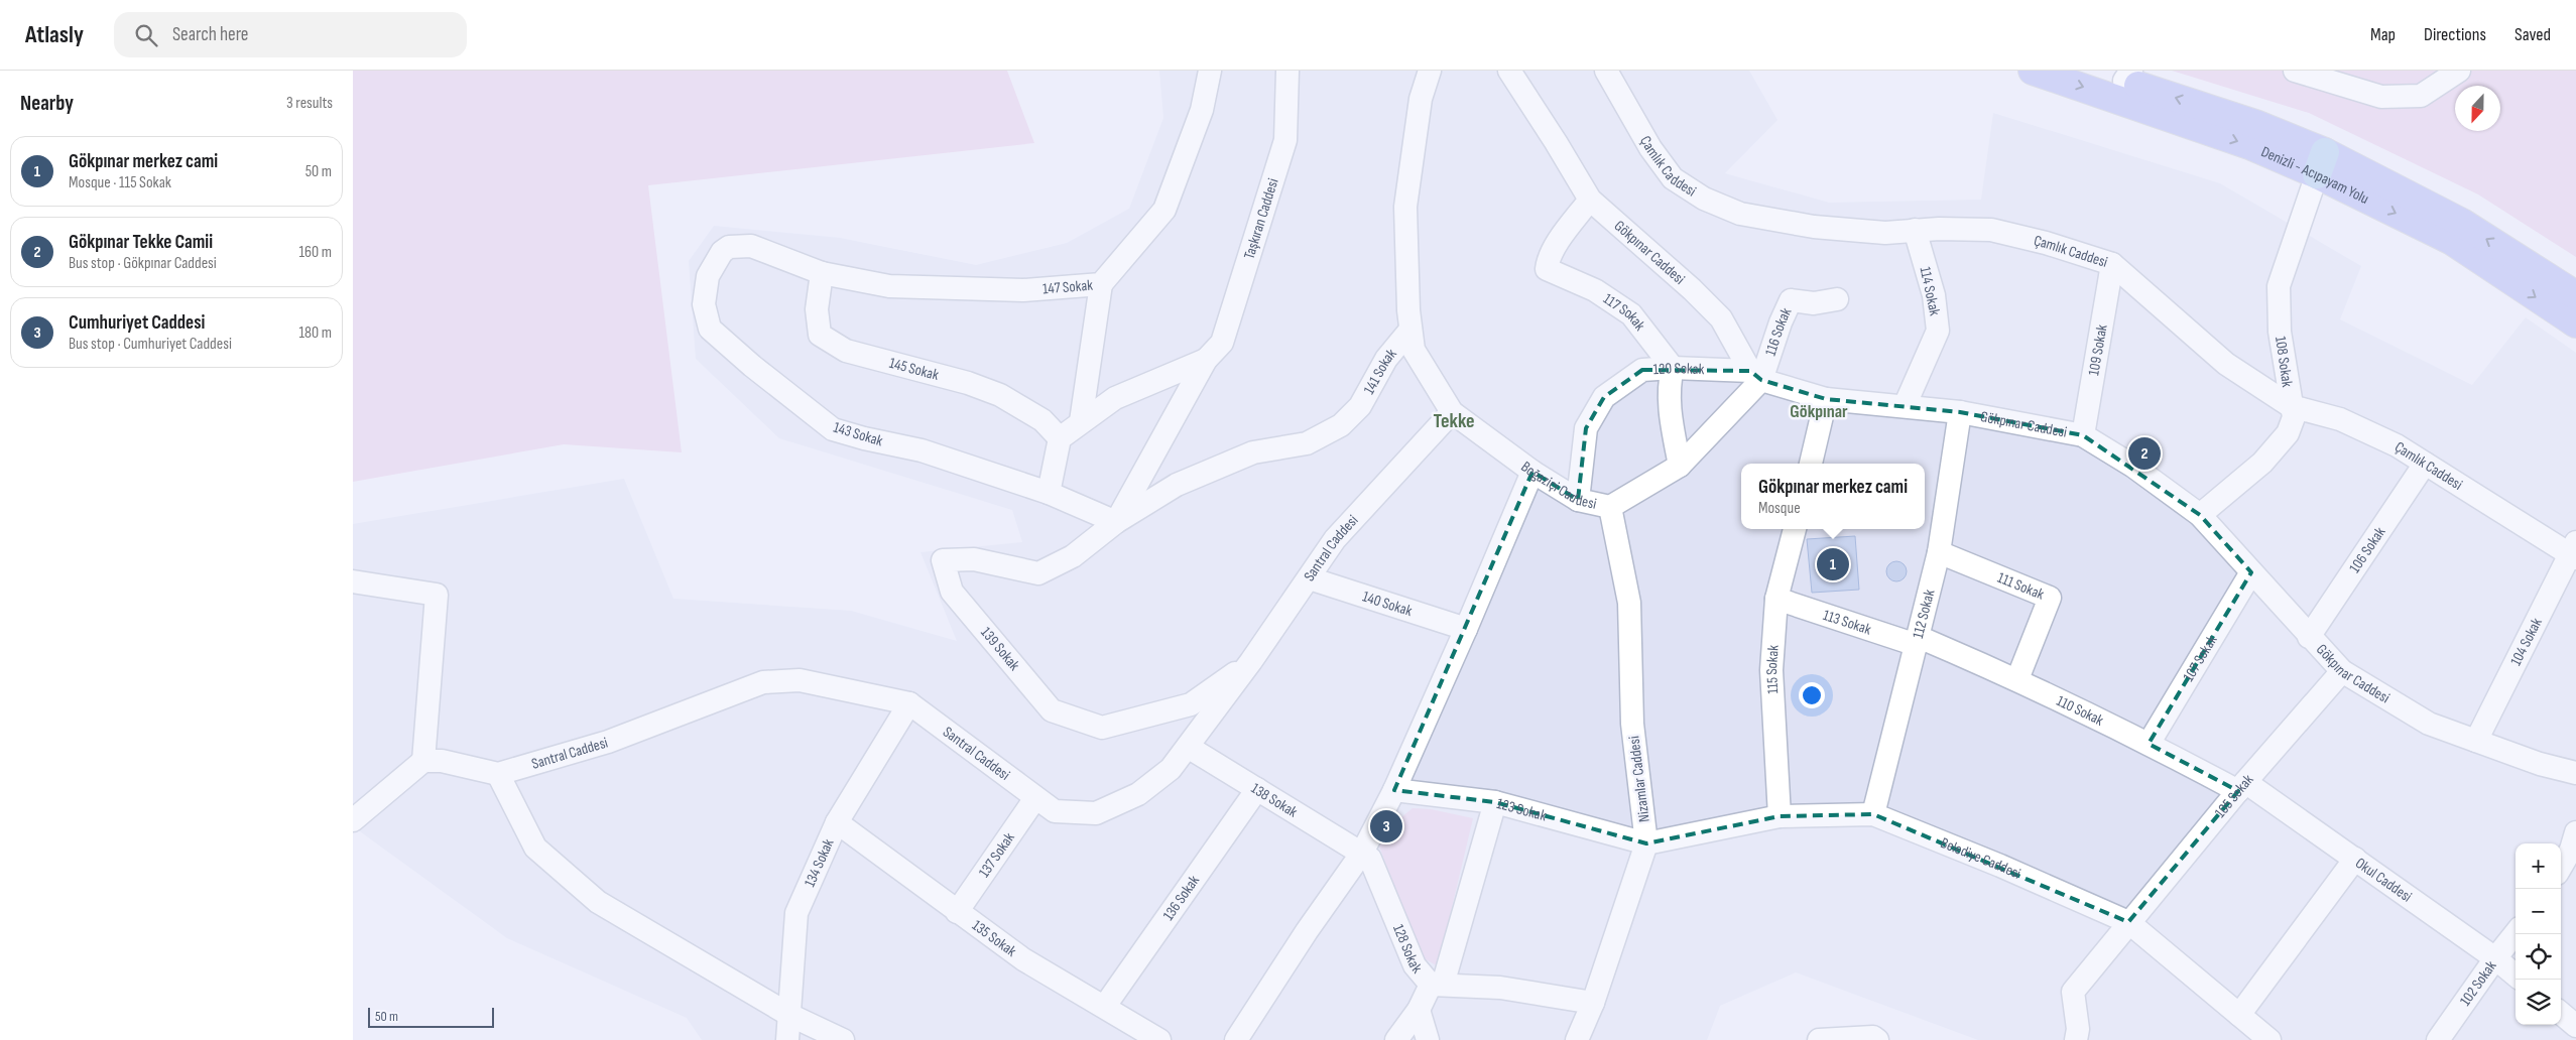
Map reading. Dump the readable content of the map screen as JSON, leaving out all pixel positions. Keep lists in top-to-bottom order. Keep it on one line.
{"streets":{"main road":["Denizli - Acıpayam Yolu"],"street":["Çamlık Caddesi","Taşkıran Caddesi","Gökpınar Caddesi","147 Sokak","114 Sokak","117 Sokak","116 Sokak","109 Sokak","108 Sokak","145 Sokak","120 Sokak","141 Sokak","143 Sokak","Boğaziçi Caddesi","Santral Caddesi","106 Sokak","111 Sokak","140 Sokak","112 Sokak","113 Sokak","104 Sokak","139 Sokak","107 Sokak","115 Sokak","110 Sokak","Nizamlar Caddesi","105 Sokak","138 Sokak","123 Sokak","137 Sokak","Belediye Caddesi","134 Sokak","Okul Caddesi","136 Sokak","135 Sokak","128 Sokak","102 Sokak"]},"crossings":[["Çamlık Caddesi","114 Sokak"],["Çamlık Caddesi","109 Sokak"],["Çamlık Caddesi","108 Sokak"],["Çamlık Caddesi","106 Sokak"],["Çamlık Caddesi","104 Sokak"],["Denizli - Acıpayam Yolu","108 Sokak"],["Gökpınar Caddesi","114 Sokak"],["Gökpınar Caddesi","117 Sokak"],["Gökpınar Caddesi","116 Sokak"],["Gökpınar Caddesi","109 Sokak"],["Gökpınar Caddesi","108 Sokak"],["Gökpınar Caddesi","120 Sokak"],["Gökpınar Caddesi","Boğaziçi Caddesi"],["Gökpınar Caddesi","106 Sokak"],["Gökpınar Caddesi","112 Sokak"],["Gökpınar Caddesi","104 Sokak"],["Gökpınar Caddesi","107 Sokak"],["Gökpınar Caddesi","105 Sokak"],["147 Sokak","145 Sokak"],["147 Sokak","143 Sokak"],["117 Sokak","120 Sokak"],["116 Sokak","120 Sokak"],["116 Sokak","Boğaziçi Caddesi"],["120 Sokak","Boğaziçi Caddesi"],["141 Sokak","143 Sokak"],["141 Sokak","Boğaziçi Caddesi"],["141 Sokak","139 Sokak"],["143 Sokak","139 Sokak"],["Boğaziçi Caddesi","Santral Caddesi"],["Boğaziçi Caddesi","Nizamlar Caddesi"],["Santral Caddesi","140 Sokak"],["Santral Caddesi","139 Sokak"],["Santral Caddesi","138 Sokak"],["Santral Caddesi","137 Sokak"],["Santral Caddesi","134 Sokak"],["111 Sokak","112 Sokak"],["111 Sokak","110 Sokak"],["112 Sokak","113 Sokak"],["112 Sokak","110 Sokak"],["112 Sokak","Belediye Caddesi"],["113 Sokak","115 Sokak"],["113 Sokak","110 Sokak"],["107 Sokak","110 Sokak"],["115 Sokak","Belediye Caddesi"],["110 Sokak","105 Sokak"],["110 Sokak","Okul Caddesi"],["Nizamlar Caddesi","123 Sokak"],["Nizamlar Caddesi","Belediye Caddesi"],["105 Sokak","Belediye Caddesi"],["105 Sokak","Okul Caddesi"],["138 Sokak","136 Sokak"],["138 Sokak","128 Sokak"],["123 Sokak","Belediye Caddesi"],["137 Sokak","135 Sokak"],["134 Sokak","135 Sokak"],["Okul Caddesi","102 Sokak"],["136 Sokak","135 Sokak"]],"districts":["Gökpınar","Tekke"],"scale_bar":"50 m","north":"bottom","page":{"header":"Atlasly","search":"Search here","nav":["Map","Directions","Saved"],"heading":["Nearby","3 results"],"list":[{"mark":"1","name":"Gökpınar merkez cami","note":"Mosque · 115 Sokak","value":"50 m"},{"mark":"2","name":"Gökpınar Tekke Camii","note":"Bus stop · Gökpınar Caddesi","value":"160 m"},{"mark":"3","name":"Cumhuriyet Caddesi","note":"Bus stop · Cumhuriyet Caddesi","value":"180 m"}],"pins":["2","1","3"],"popup":["Gökpınar merkez cami","Mosque"],"map_buttons":["+","−"],"scale":"50 m"}}
